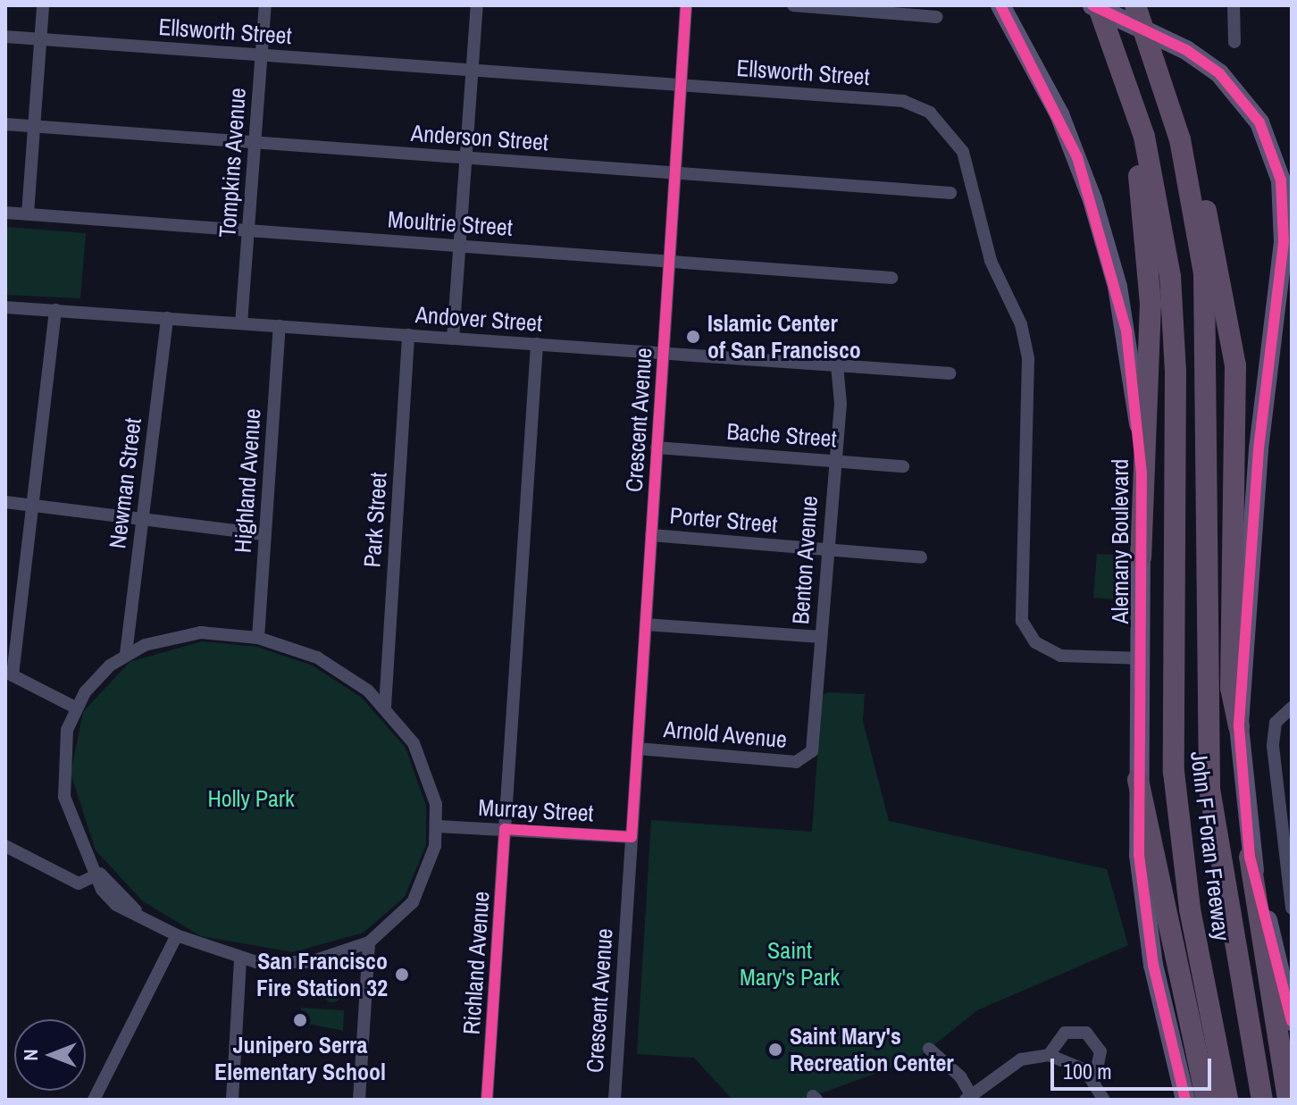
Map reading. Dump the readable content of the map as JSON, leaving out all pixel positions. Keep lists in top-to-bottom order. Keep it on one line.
{"streets":{"highway":["John F Foran Freeway"],"main road":["Alemany Boulevard"],"street":["Ellsworth Street","Anderson Street","Tompkins Avenue","Moultrie Street","Andover Street","Crescent Avenue","Bache Street","Highland Avenue","Newman Street","Park Street","Porter Street","Benton Avenue","Arnold Avenue","Murray Street","Richland Avenue"]},"crossings":[["Ellsworth Street","Tompkins Avenue"],["Ellsworth Street","Crescent Avenue"],["Ellsworth Street","Alemany Boulevard"],["Anderson Street","Tompkins Avenue"],["Anderson Street","Crescent Avenue"],["Tompkins Avenue","Moultrie Street"],["Tompkins Avenue","Andover Street"],["Moultrie Street","Crescent Avenue"],["Andover Street","Crescent Avenue"],["Andover Street","Highland Avenue"],["Andover Street","Newman Street"],["Andover Street","Park Street"],["Andover Street","Benton Avenue"],["Andover Street","Richland Avenue"],["Crescent Avenue","Bache Street"],["Crescent Avenue","Porter Street"],["Crescent Avenue","Arnold Avenue"],["Crescent Avenue","Murray Street"],["Bache Street","Benton Avenue"],["Porter Street","Benton Avenue"],["Benton Avenue","Arnold Avenue"],["Murray Street","Richland Avenue"]],"parks":["Holly Park","Saint Mary's Park"],"places":["Islamic Center of San Francisco","San Francisco Fire Station 32","Junipero Serra Elementary School","Saint Mary's Recreation Center"],"scale_bar":"100 m","north":"left"}
